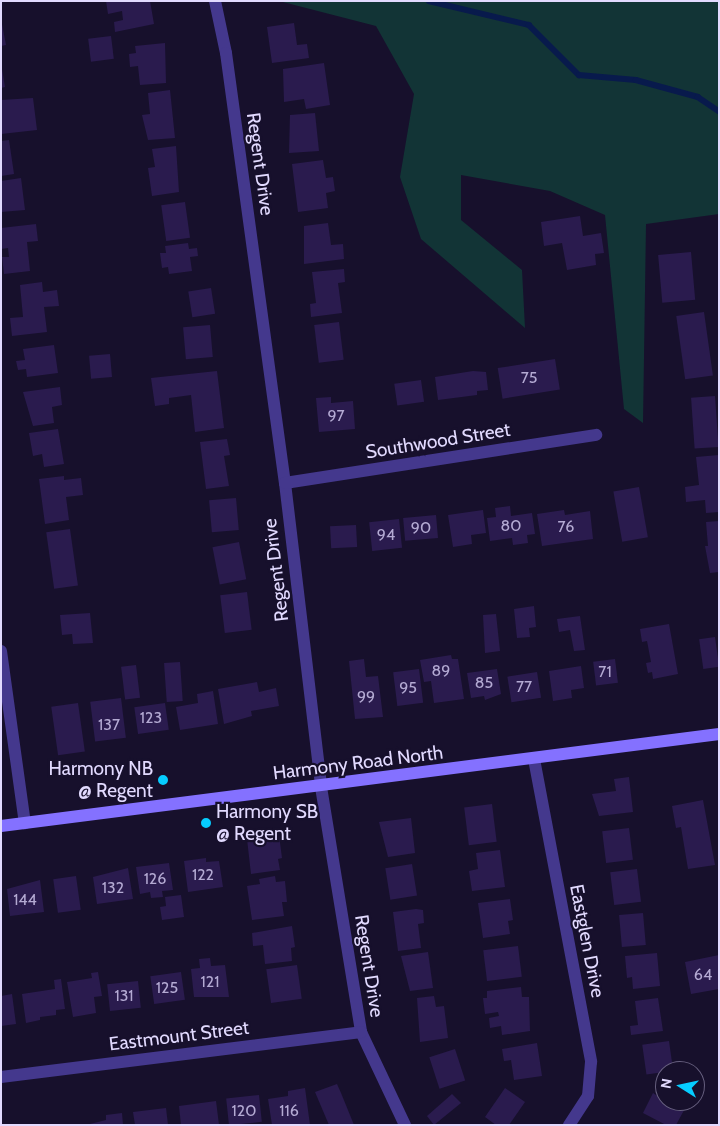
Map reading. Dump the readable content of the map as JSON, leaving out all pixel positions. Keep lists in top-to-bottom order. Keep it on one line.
{"streets":{"main road":["Harmony Road North"],"street":["Regent Drive","Southwood Street","Eastglen Drive","Eastmount Street"]},"crossings":[["Regent Drive","Southwood Street"],["Regent Drive","Harmony Road North"],["Regent Drive","Eastmount Street"],["Harmony Road North","Eastglen Drive"]],"places":["Harmony NB @ Regent","Harmony SB @ Regent"],"house_numbers":["75","97","80","76","90","94","89","71","85","77","95","99","123","137","122","126","132","144","64","121","125","131","120","116"],"north":"left"}
